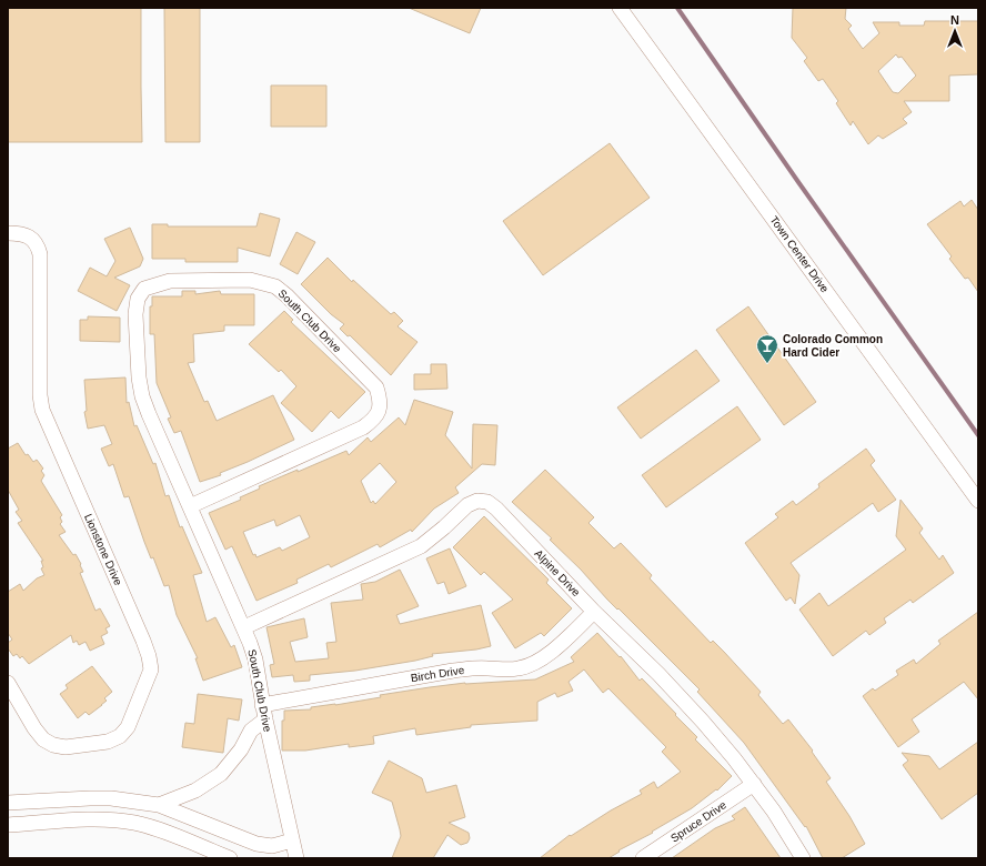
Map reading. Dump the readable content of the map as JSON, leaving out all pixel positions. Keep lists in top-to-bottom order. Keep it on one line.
{"streets":{"street":["Town Center Drive","South Club Drive","Lionstone Drive","Alpine Drive","Birch Drive","Spruce Drive"]},"crossings":[["South Club Drive","Alpine Drive"],["South Club Drive","Birch Drive"],["Alpine Drive","Birch Drive"],["Alpine Drive","Spruce Drive"]],"places":{"bar":["Colorado Common Hard Cider"]},"north":"top"}
